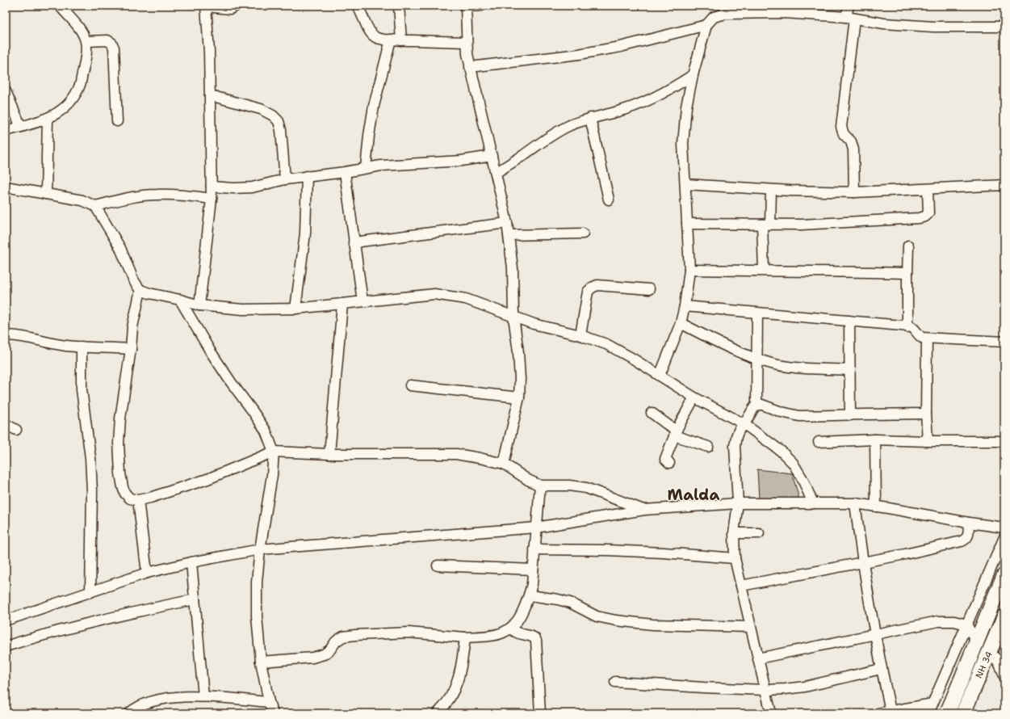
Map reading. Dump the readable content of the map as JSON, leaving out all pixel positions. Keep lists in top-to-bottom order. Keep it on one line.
{"streets":{"main road":["NH 34"]},"districts":["Malda"]}
